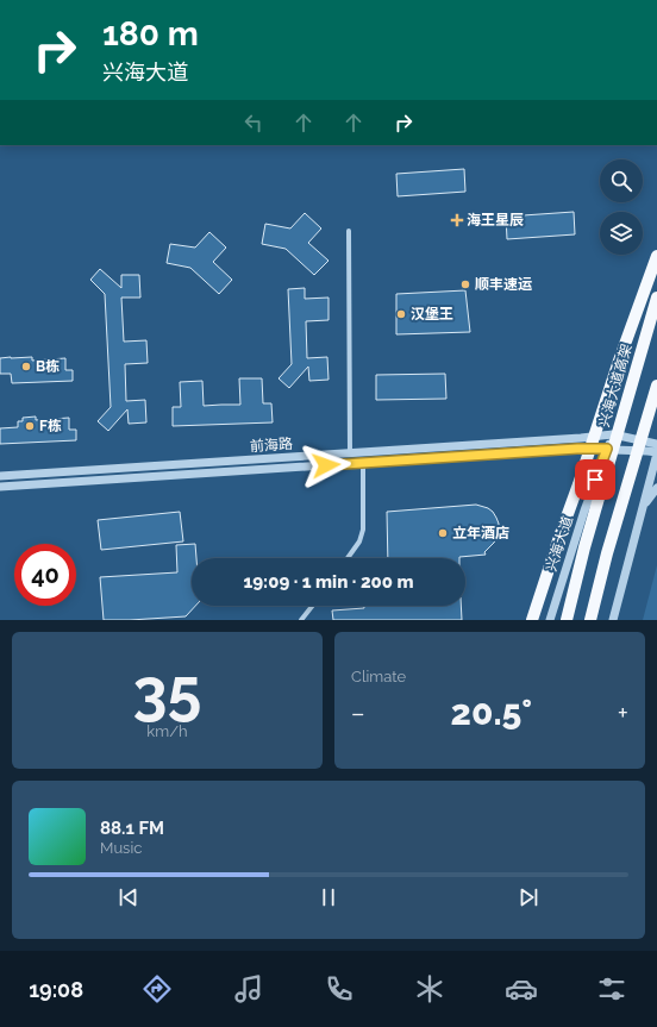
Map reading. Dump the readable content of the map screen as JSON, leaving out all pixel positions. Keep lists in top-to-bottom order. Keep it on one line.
{"streets":{"main road":["兴海大道高架"],"street":["前海路","兴海大道"]},"crossings":[["前海路","兴海大道"]],"places":{"health":["海王星辰"],"other":["顺丰速运","汉堡王","B栋","F栋","立年酒店"]},"page":{"turn":["180 m","兴海大道"],"limit":"40","trip":"19:09 · 1 min · 200 m","tile":[["35","km/h"],"Climate"],"heat":["−","20.5°","+"],"song":["88.1 FM","Music"],"tabs":"19:08"}}
